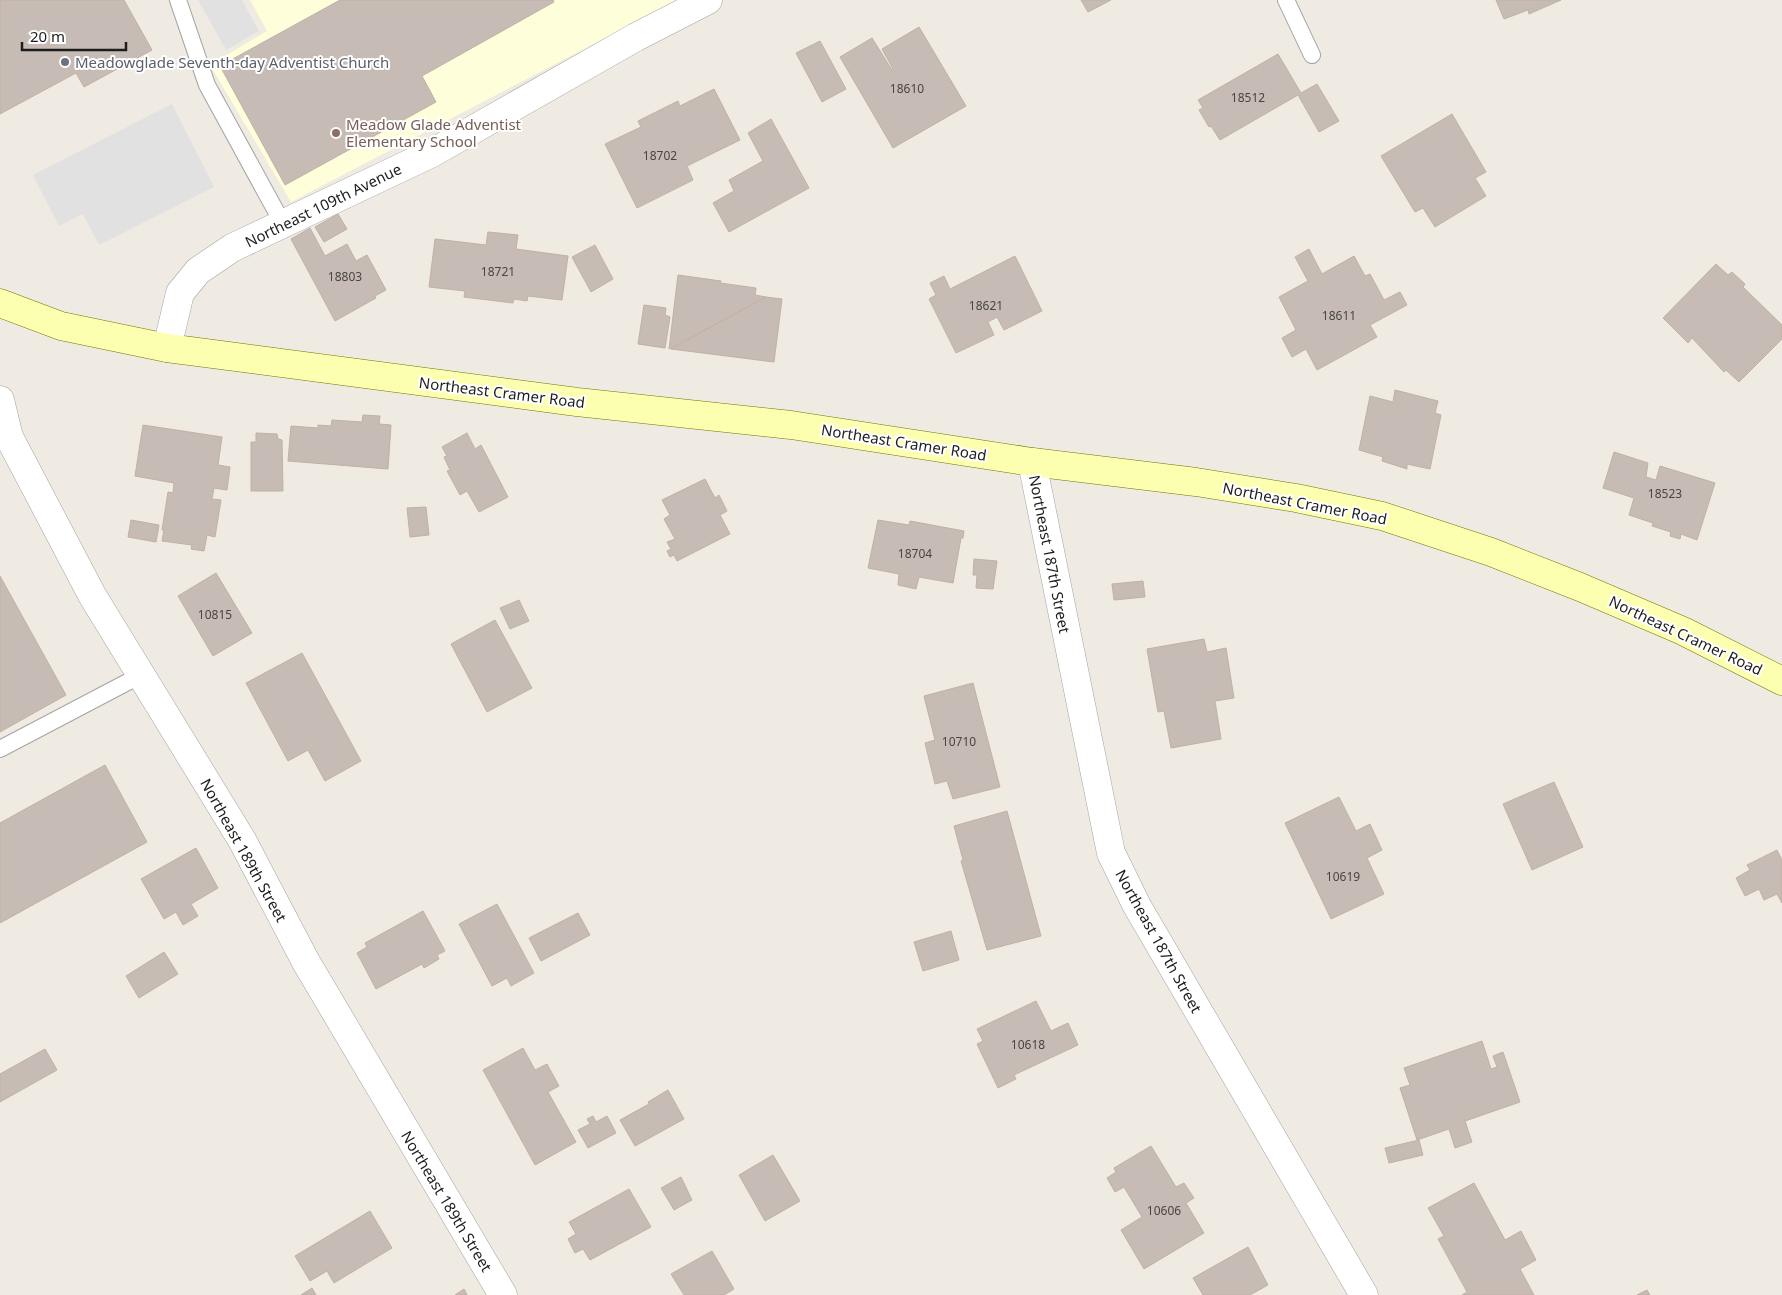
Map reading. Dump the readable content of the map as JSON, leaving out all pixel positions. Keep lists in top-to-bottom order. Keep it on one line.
{"streets":{"street":["Northeast 109th Avenue","Northeast Cramer Road","Northeast 187th Street","Northeast 189th Street"]},"crossings":[["Northeast 109th Avenue","Northeast Cramer Road"],["Northeast Cramer Road","Northeast 187th Street"]],"places":["Meadowglade Seventh-day Adventist Church","Meadow Glade Adventist Elementary School"],"house_numbers":["18610","18512","18702","18721","18803","18621","18611","18523","18704","10815","10710","10619","10618","10606"],"scale_bar":"20 m"}
